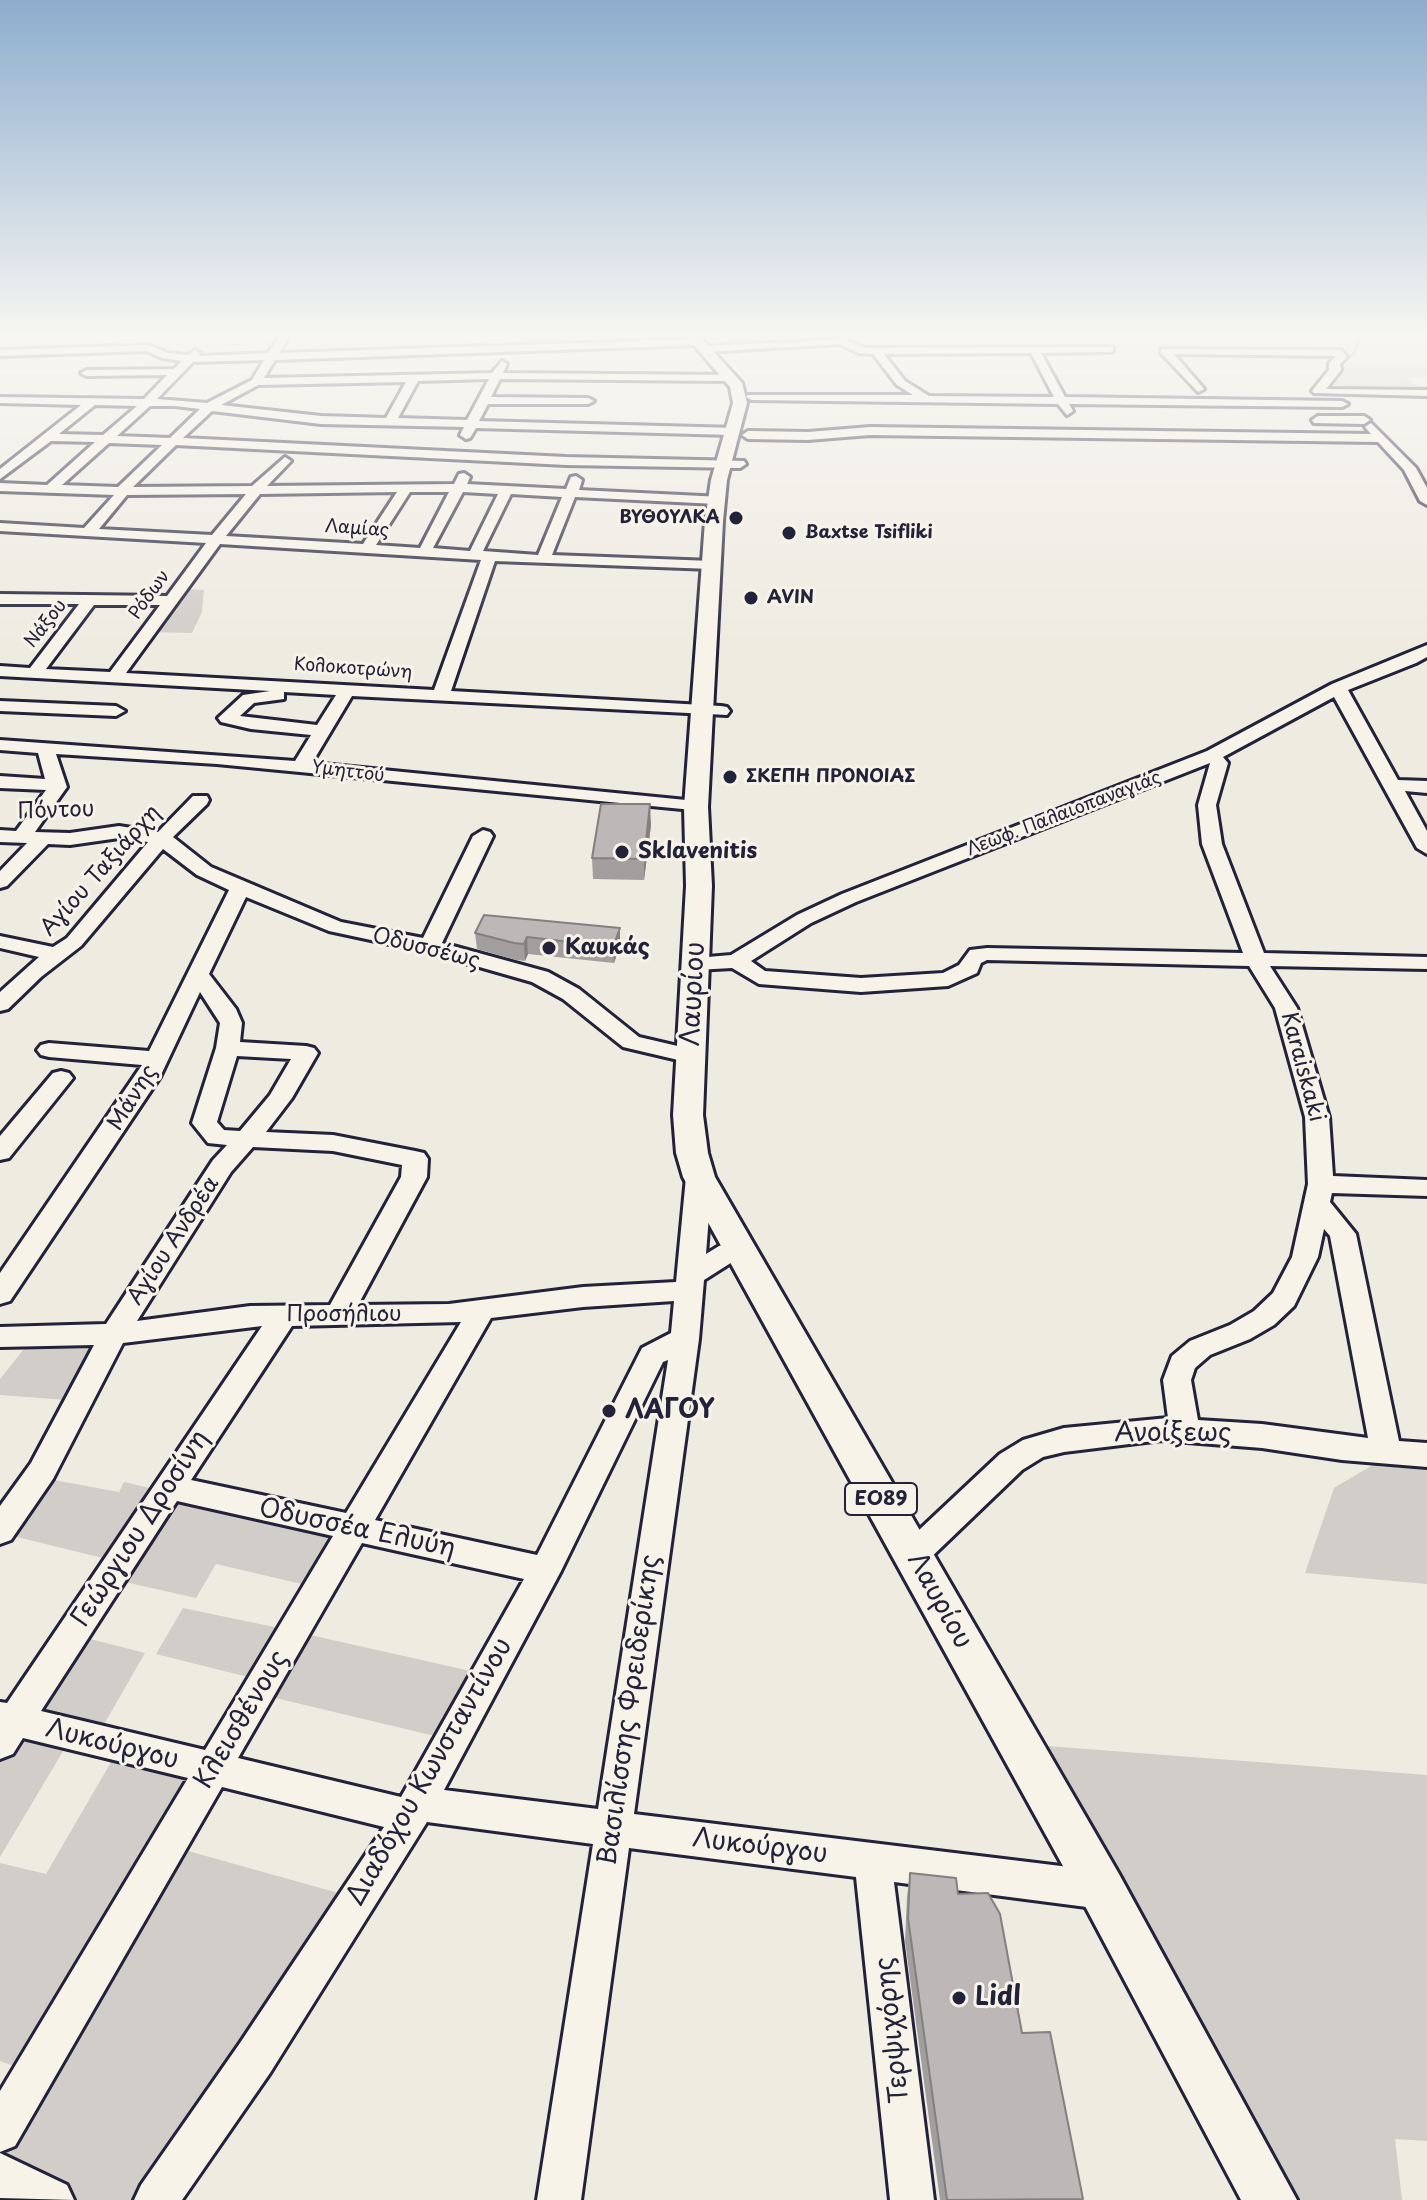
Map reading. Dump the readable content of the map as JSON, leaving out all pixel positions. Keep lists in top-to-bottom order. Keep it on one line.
{"streets":{"main road":["Λαυρίου","ΕΟ89"],"street":["Λαμίας","Ρόδων","Νάξου","Κολοκοτρώνη","Υμηττού","Πόντου","Λεωφ. Παλαιοπαναγιάς","Αγίου Ταξιάρχη","Οδυσσέως","Karaiskaki","Μάνης","Αγίου Ανδρέα","Προσήλιου","Ανοίξεως","Γεώργιου Δροσίνη","Οδυσσέα Ελυύη","Βασιλίσσης Φρειδερίκης","Κλεισθένους","Λυκούργου","Διαδόχου Κωνσταντίνου","Τερψιχόρης"]},"crossings":[["Λαμίας","Ρόδων"],["Λαμίας","Λαυρίου"],["Κολοκοτρώνη","Λαυρίου"],["Υμηττού","Λαυρίου"],["Πόντου","Αγίου Ταξιάρχη"],["Πόντου","Οδυσσέως"],["Λεωφ. Παλαιοπαναγιάς","Λαυρίου"],["Λεωφ. Παλαιοπαναγιάς","Karaiskaki"],["Αγίου Ταξιάρχη","Οδυσσέως"],["Οδυσσέως","Λαυρίου"],["Οδυσσέως","Μάνης"],["Λαυρίου","Ανοίξεως"],["Λαυρίου","Λυκούργου"],["Karaiskaki","Ανοίξεως"],["Αγίου Ανδρέα","Προσήλιου"],["Προσήλιου","Γεώργιου Δροσίνη"],["Προσήλιου","Βασιλίσσης Φρειδερίκης"],["Προσήλιου","Κλεισθένους"],["Γεώργιου Δροσίνη","Οδυσσέα Ελυύη"],["Γεώργιου Δροσίνη","Λυκούργου"],["Οδυσσέα Ελυύη","Κλεισθένους"],["Οδυσσέα Ελυύη","Διαδόχου Κωνσταντίνου"],["Βασιλίσσης Φρειδερίκης","Λυκούργου"],["Βασιλίσσης Φρειδερίκης","Διαδόχου Κωνσταντίνου"],["Κλεισθένους","Λυκούργου"],["Λυκούργου","Διαδόχου Κωνσταντίνου"],["Λυκούργου","Τερψιχόρης"]],"places":["ΒΥΘΟΥΛΚΑ","Baxtse Tsifliki","AVIN","ΣΚΕΠΗ ΠΡΟΝΟΙΑΣ","Sklavenitis","Καυκάς","ΛΑΓΟΥ","Lidl"]}
